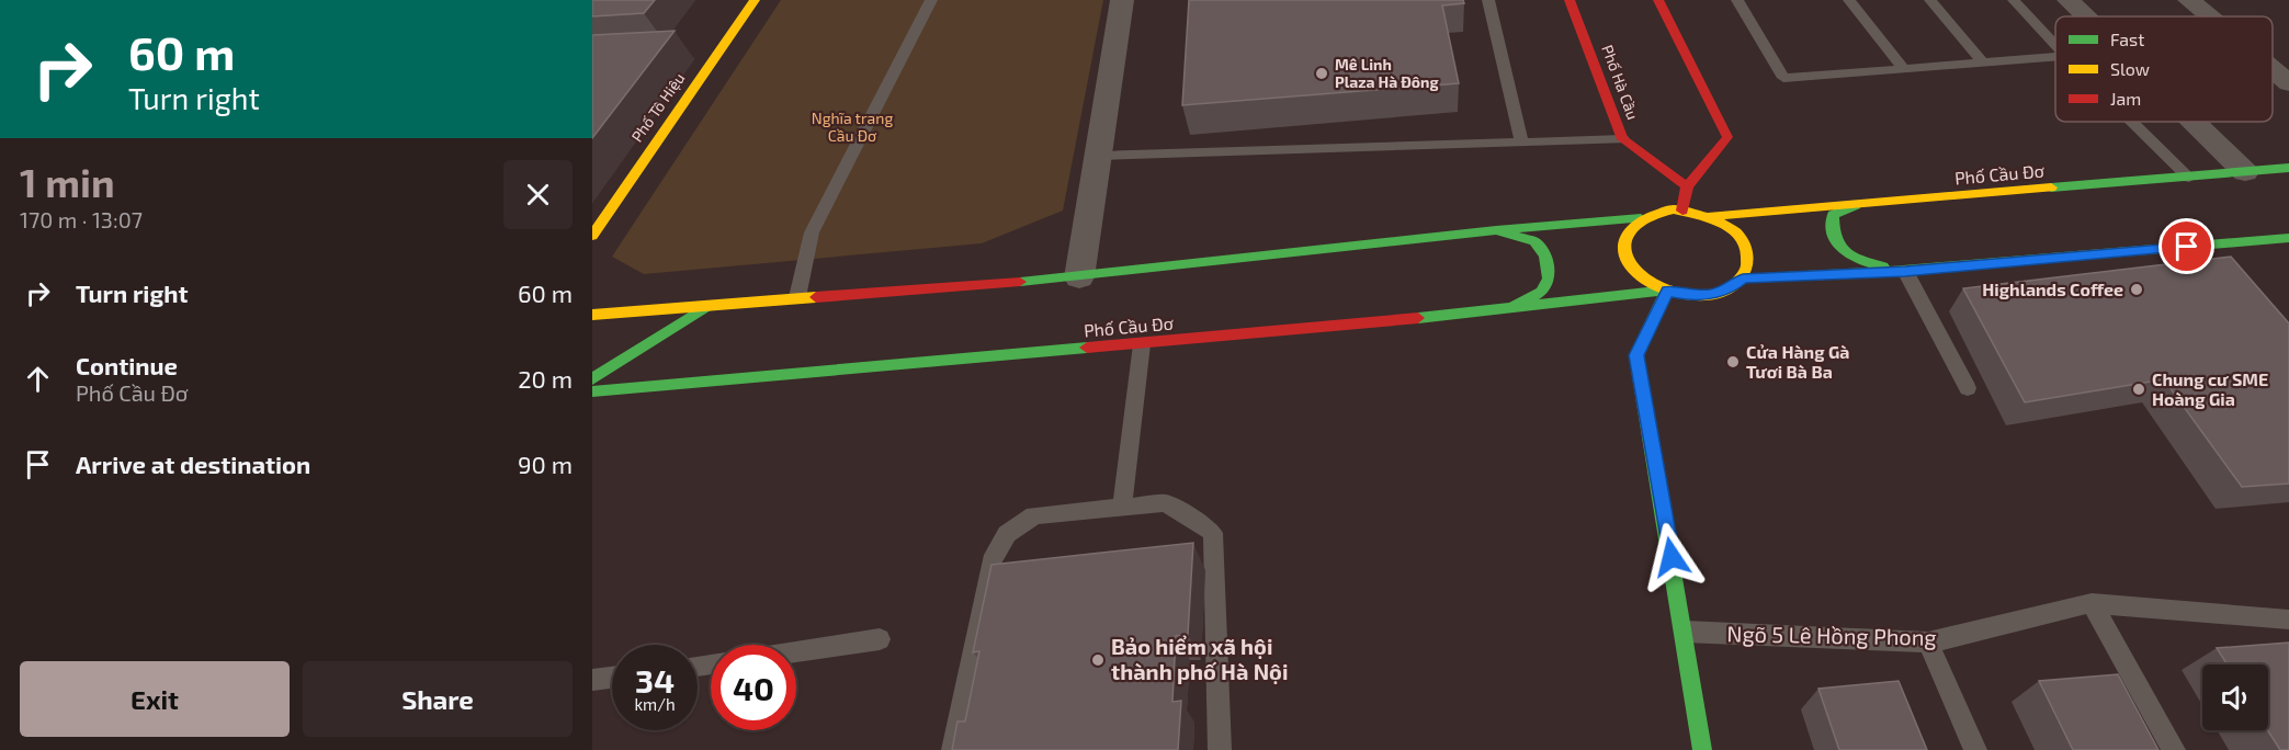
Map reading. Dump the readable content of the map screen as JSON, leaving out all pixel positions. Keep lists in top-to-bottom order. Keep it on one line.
{"streets":{"main road":["Phố Hà Cầu","Phố Tô Hiệu","Phố Cầu Đơ"],"lane":["Ngõ 5 Lê Hồng Phong"]},"parks":["Nghĩa trang Cầu Đơ"],"places":["Mê Linh Plaza Hà Đông","Highlands Coffee","Cửa Hàng Gà Tươi Bà Ba","Chung cư SME Hoàng Gia","Bảo hiểm xã hội thành phố Hà Nội"],"legend":["Fast","Slow","Jam"],"page":{"turn":["60 m","Turn right"],"heading":["1 min","170 m · 13:07"],"list":[{"name":"Turn right","value":"60 m"},{"name":"Continue","note":"Phố Cầu Đơ","value":"20 m"},{"name":"Arrive at destination","value":"90 m"}],"speed":"34 km/h","limit":"40","buttons":["Exit","Share"]}}
